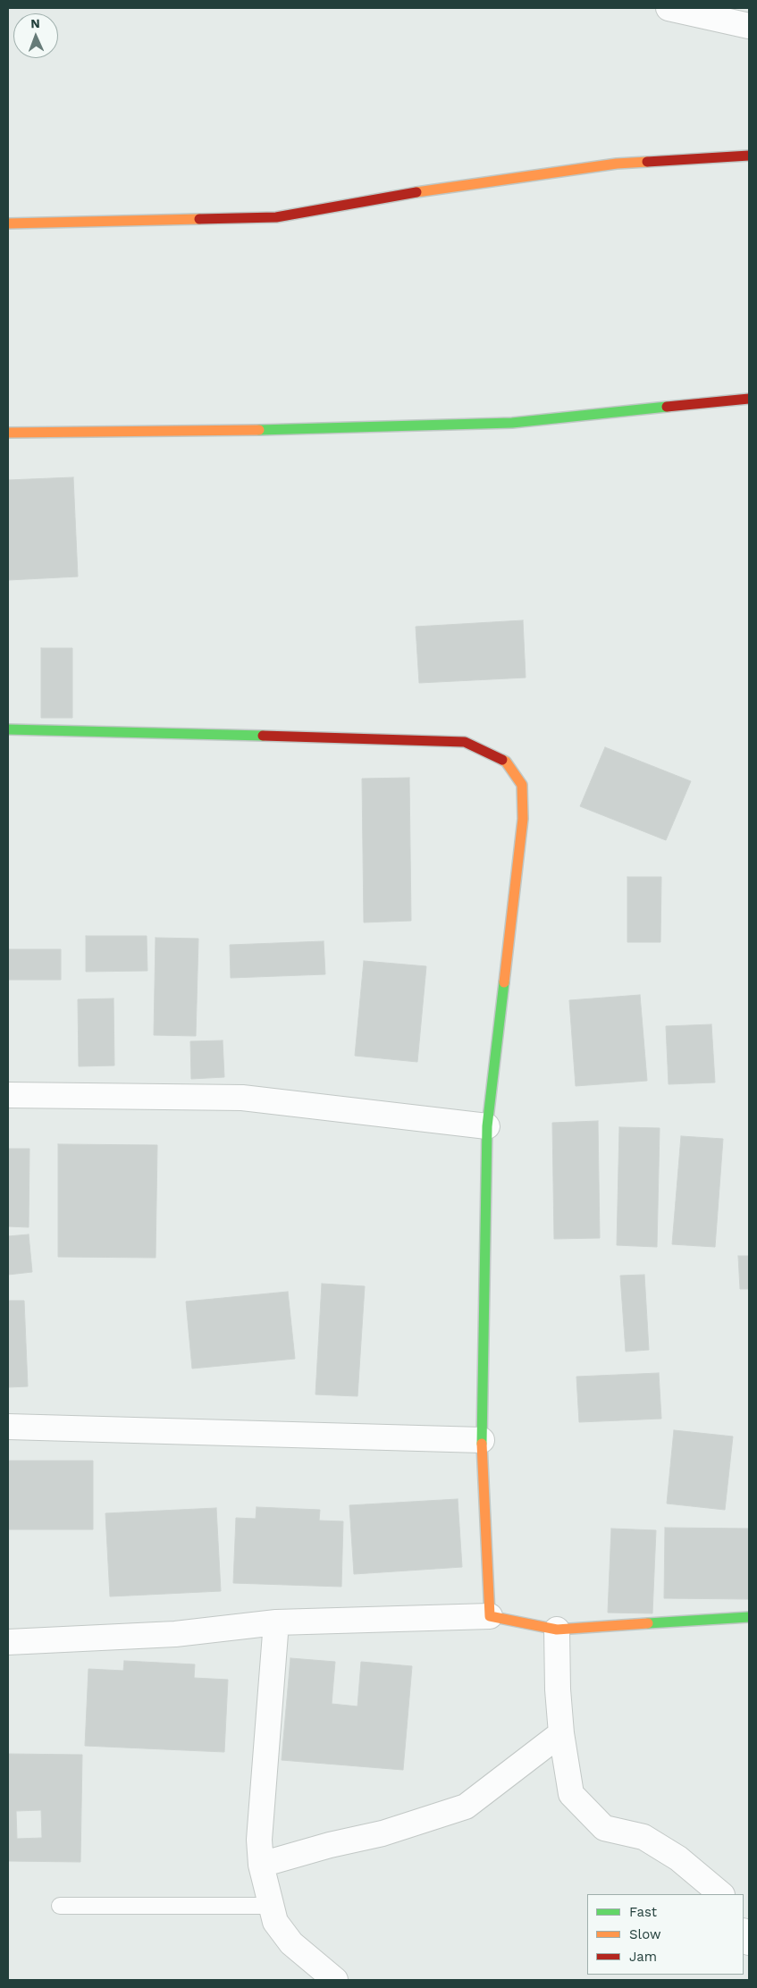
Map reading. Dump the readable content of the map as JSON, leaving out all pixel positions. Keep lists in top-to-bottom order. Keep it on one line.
{"legend":["Fast","Slow","Jam"],"north":"top"}
